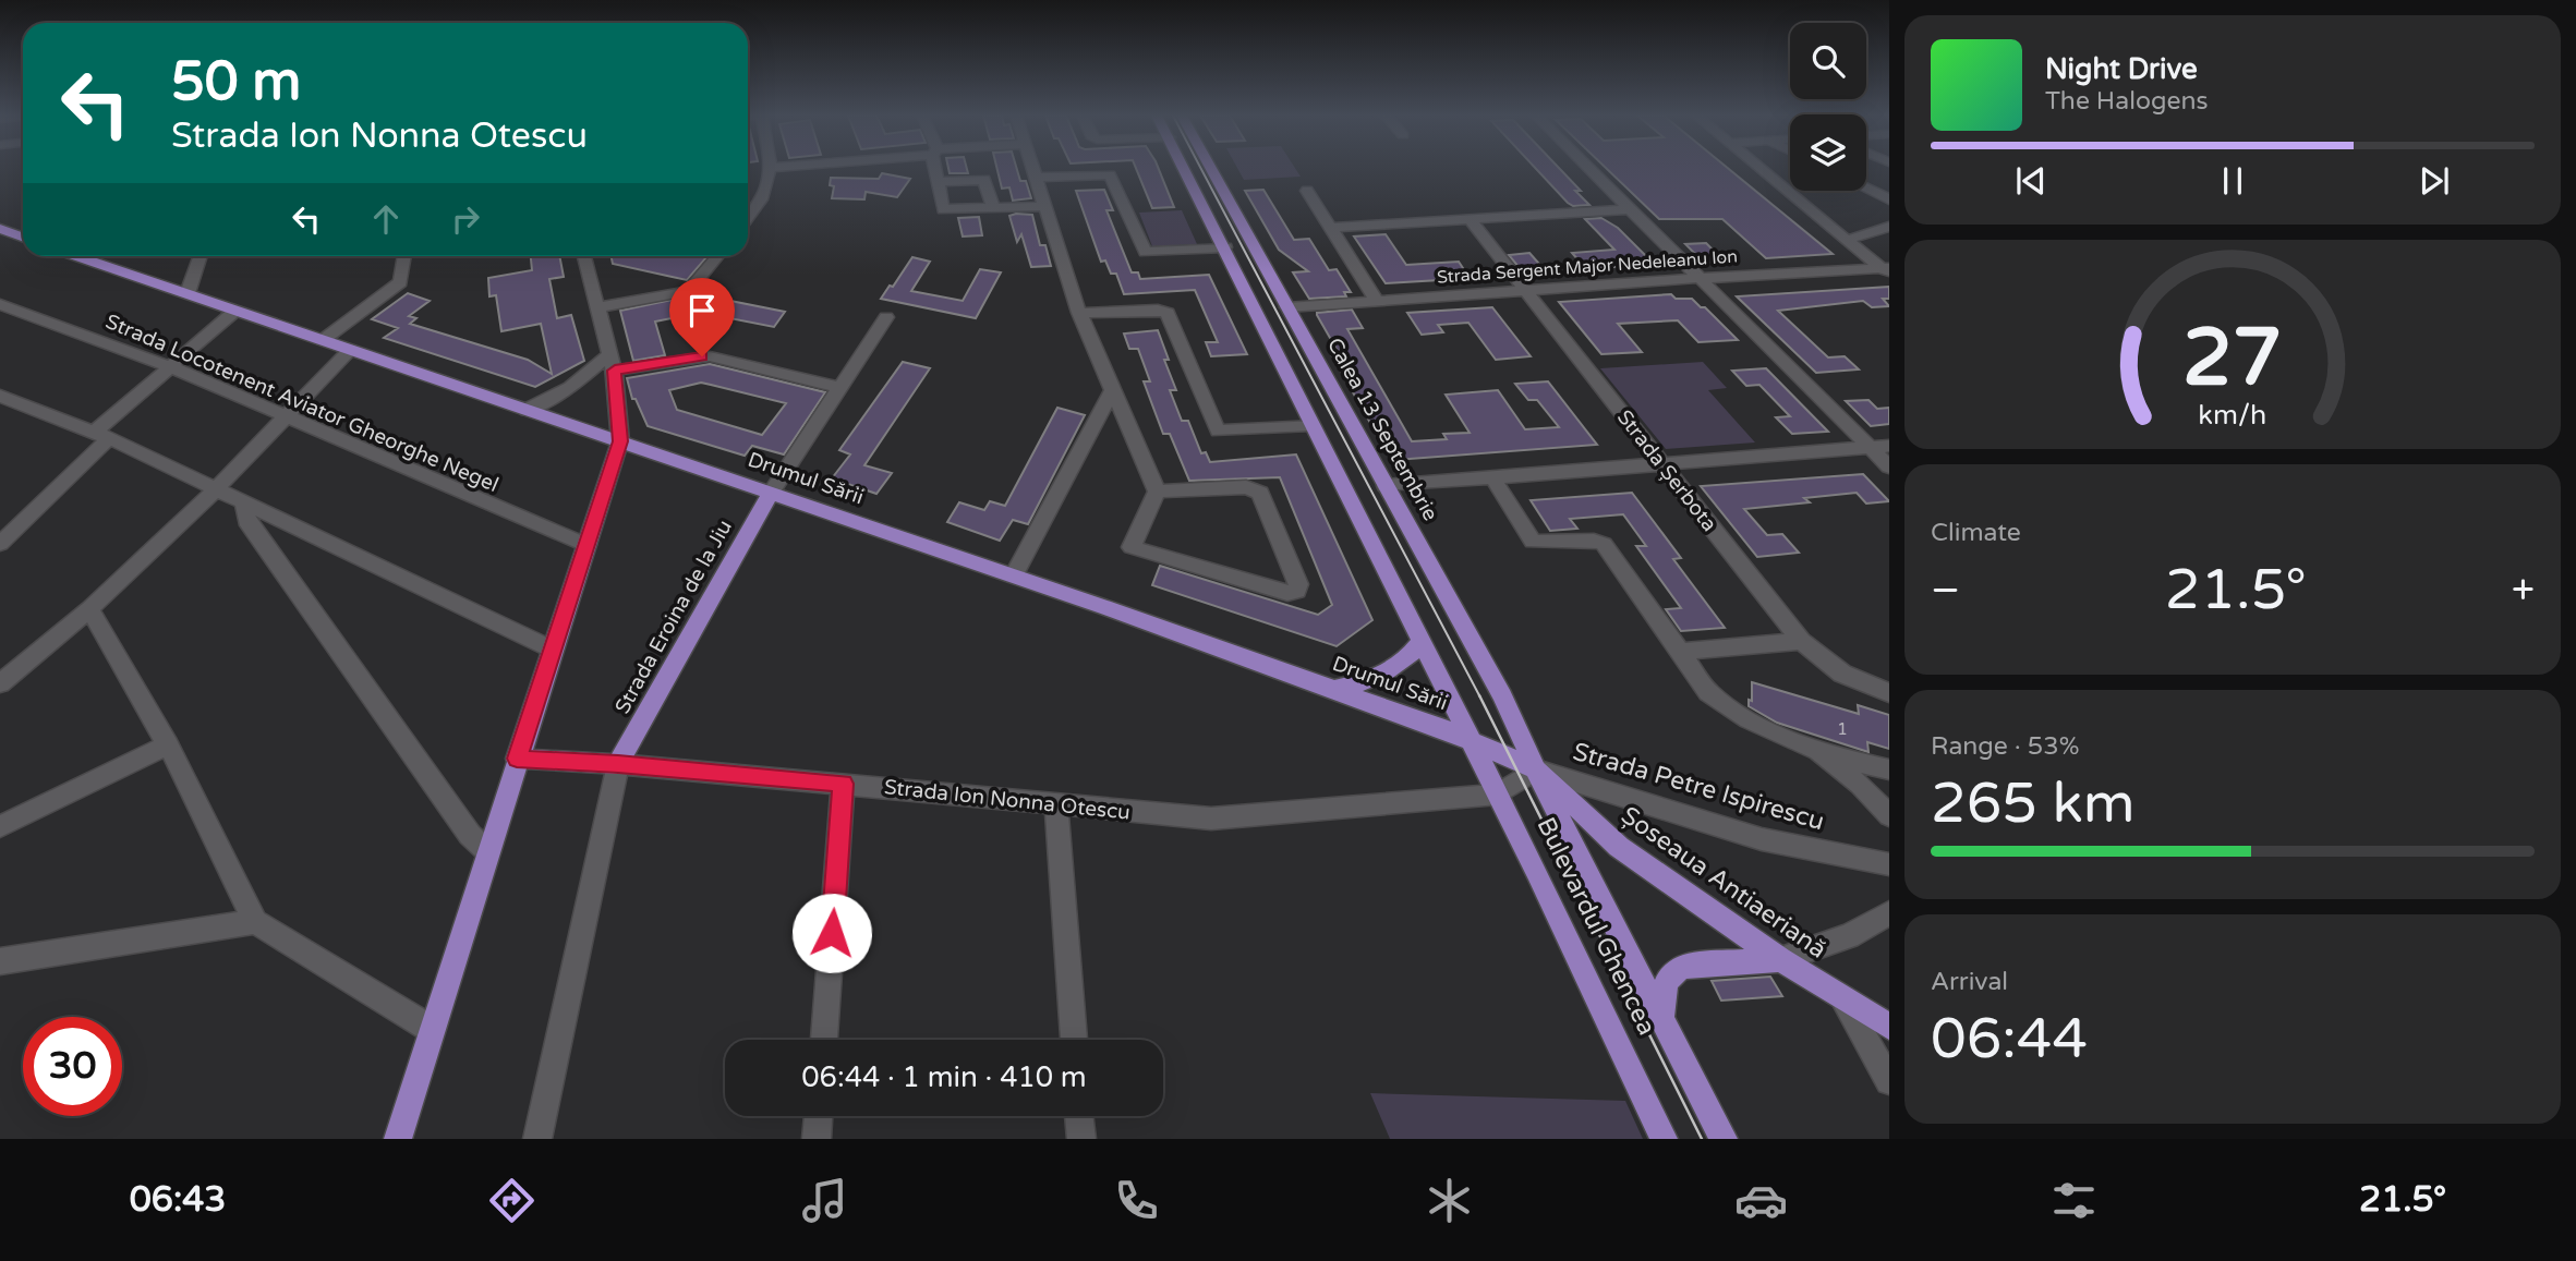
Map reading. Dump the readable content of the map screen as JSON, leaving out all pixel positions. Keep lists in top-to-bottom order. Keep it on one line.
{"streets":{"main road":["Calea 13 Septembrie","Drumul Sării","Strada Eroina de la Jiu","Strada Ion Nonna Otescu","Șoseaua Antiaeriană","Bulevardul Ghencea"],"street":["Strada Sergent Major Nedeleanu Ion","Strada Locotenent Aviator Gheorghe Negel","Strada Șerbota","Strada Petre Ispirescu"]},"crossings":[["Strada Sergent Major Nedeleanu Ion","Calea 13 Septembrie"],["Strada Sergent Major Nedeleanu Ion","Strada Șerbota"],["Calea 13 Septembrie","Drumul Sării"],["Calea 13 Septembrie","Strada Petre Ispirescu"],["Calea 13 Septembrie","Șoseaua Antiaeriană"],["Calea 13 Septembrie","Bulevardul Ghencea"],["Drumul Sării","Strada Eroina de la Jiu"],["Drumul Sării","Strada Petre Ispirescu"],["Drumul Sării","Șoseaua Antiaeriană"],["Drumul Sării","Bulevardul Ghencea"],["Strada Eroina de la Jiu","Strada Ion Nonna Otescu"],["Strada Petre Ispirescu","Șoseaua Antiaeriană"],["Strada Petre Ispirescu","Bulevardul Ghencea"],["Strada Ion Nonna Otescu","Bulevardul Ghencea"],["Șoseaua Antiaeriană","Bulevardul Ghencea"]],"house_numbers":["1"],"page":{"turn":["50 m","Strada Ion Nonna Otescu"],"song":["Night Drive","The Halogens"],"tile":["Climate",["Range · 53%","265 km"],["Arrival","06:44"]],"heat":["−","21.5°","+"],"limit":"30","trip":"06:44 · 1 min · 410 m","tabs":["06:43","21.5°"],"gauge":["27","km/h"]}}
